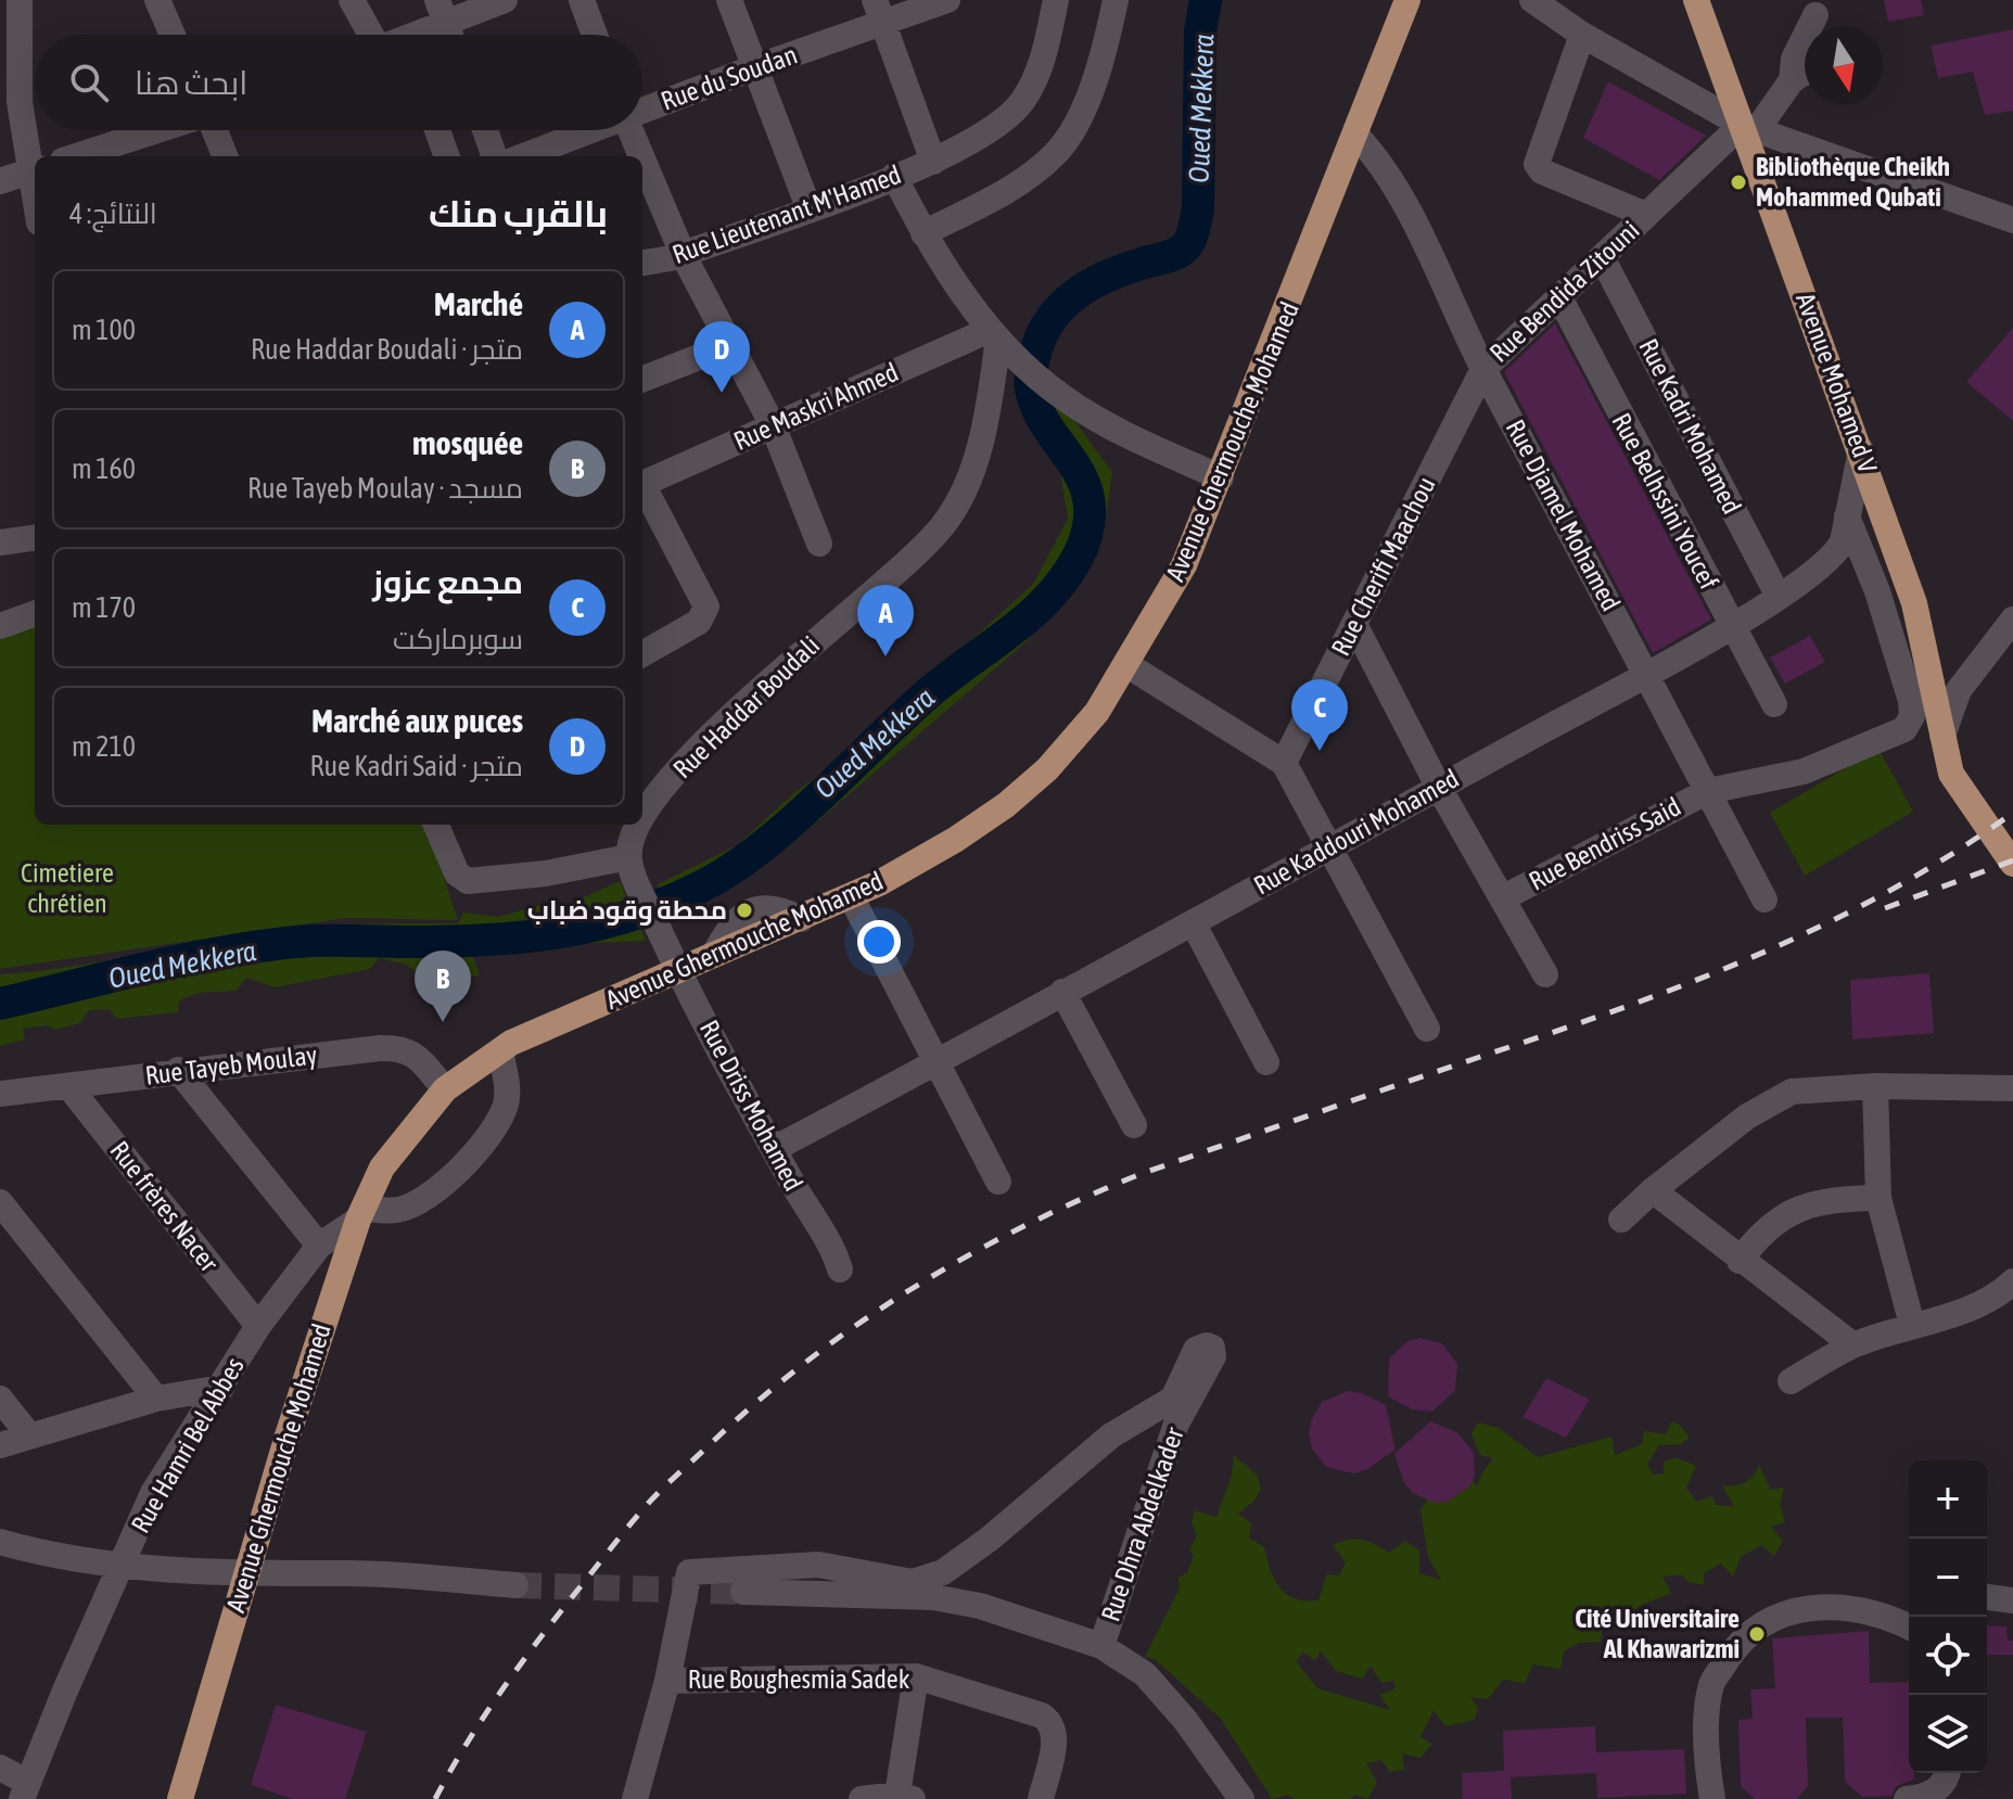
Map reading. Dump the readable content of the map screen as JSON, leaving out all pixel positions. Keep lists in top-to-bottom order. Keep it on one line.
{"streets":{"main road":["Avenue Mohamed V","Avenue Ghermouche Mohamed"],"street":["Rue du Soudan","Rue Lieutenant M'Hamed","Rue Bendida Zitouni","Rue Maskri Ahmed","Rue Kadri Mohamed","Rue Belhssini Youcef","Rue Djamel Mohamed","Rue Cherifi Maachou","Rue Haddar Boudali","Rue Kaddouri Mohamed","Rue Bendriss Said","Rue Tayeb Moulay","Rue Driss Mohamed","Rue frères Nacer","Rue Hamri Bel Abbes","Rue Dhra Abdelkader","Rue Boughesmia Sadek"]},"crossings":[["Rue Bendida Zitouni","Avenue Mohamed V"],["Rue Bendida Zitouni","Rue Kadri Mohamed"],["Rue Bendida Zitouni","Rue Belhssini Youcef"],["Rue Bendida Zitouni","Rue Djamel Mohamed"],["Rue Bendida Zitouni","Rue Cherifi Maachou"],["Avenue Mohamed V","Rue Kaddouri Mohamed"],["Rue Maskri Ahmed","Rue Haddar Boudali"],["Rue Kadri Mohamed","Rue Kaddouri Mohamed"],["Avenue Ghermouche Mohamed","Rue Djamel Mohamed"],["Avenue Ghermouche Mohamed","Rue Tayeb Moulay"],["Avenue Ghermouche Mohamed","Rue Driss Mohamed"],["Avenue Ghermouche Mohamed","Rue Hamri Bel Abbes"],["Rue Belhssini Youcef","Rue Kaddouri Mohamed"],["Rue Djamel Mohamed","Rue Cherifi Maachou"],["Rue Djamel Mohamed","Rue Kaddouri Mohamed"],["Rue Djamel Mohamed","Rue Bendriss Said"],["Rue Haddar Boudali","Rue Driss Mohamed"],["Rue Kaddouri Mohamed","Rue Bendriss Said"],["Rue Kaddouri Mohamed","Rue Driss Mohamed"],["Rue Tayeb Moulay","Rue frères Nacer"],["Rue frères Nacer","Rue Hamri Bel Abbes"],["Rue Dhra Abdelkader","Rue Boughesmia Sadek"]],"water":["Oued Mekkera"],"parks":["Cimetiere chrétien"],"places":["Bibliothèque Cheikh Mohammed Qubati","محطة وقود ضباب","Cité Universitaire Al Khawarizmi"],"north":"bottom","page":{"search":"ابحث هنا","heading":["بالقرب منك","النتائج: 4"],"list":[{"mark":"A","name":"Marché","note":"متجر · Rue Haddar Boudali","value":"100 m"},{"mark":"B","name":"mosquée","note":"مسجد · Rue Tayeb Moulay","value":"160 m"},{"mark":"C","name":"مجمع عزوز","note":"سوبرماركت","value":"170 m"},{"mark":"D","name":"Marché aux puces","note":"متجر · Rue Kadri Said","value":"210 m"}],"pins":["D","A","C","B"],"map_buttons":["+","−"]}}
